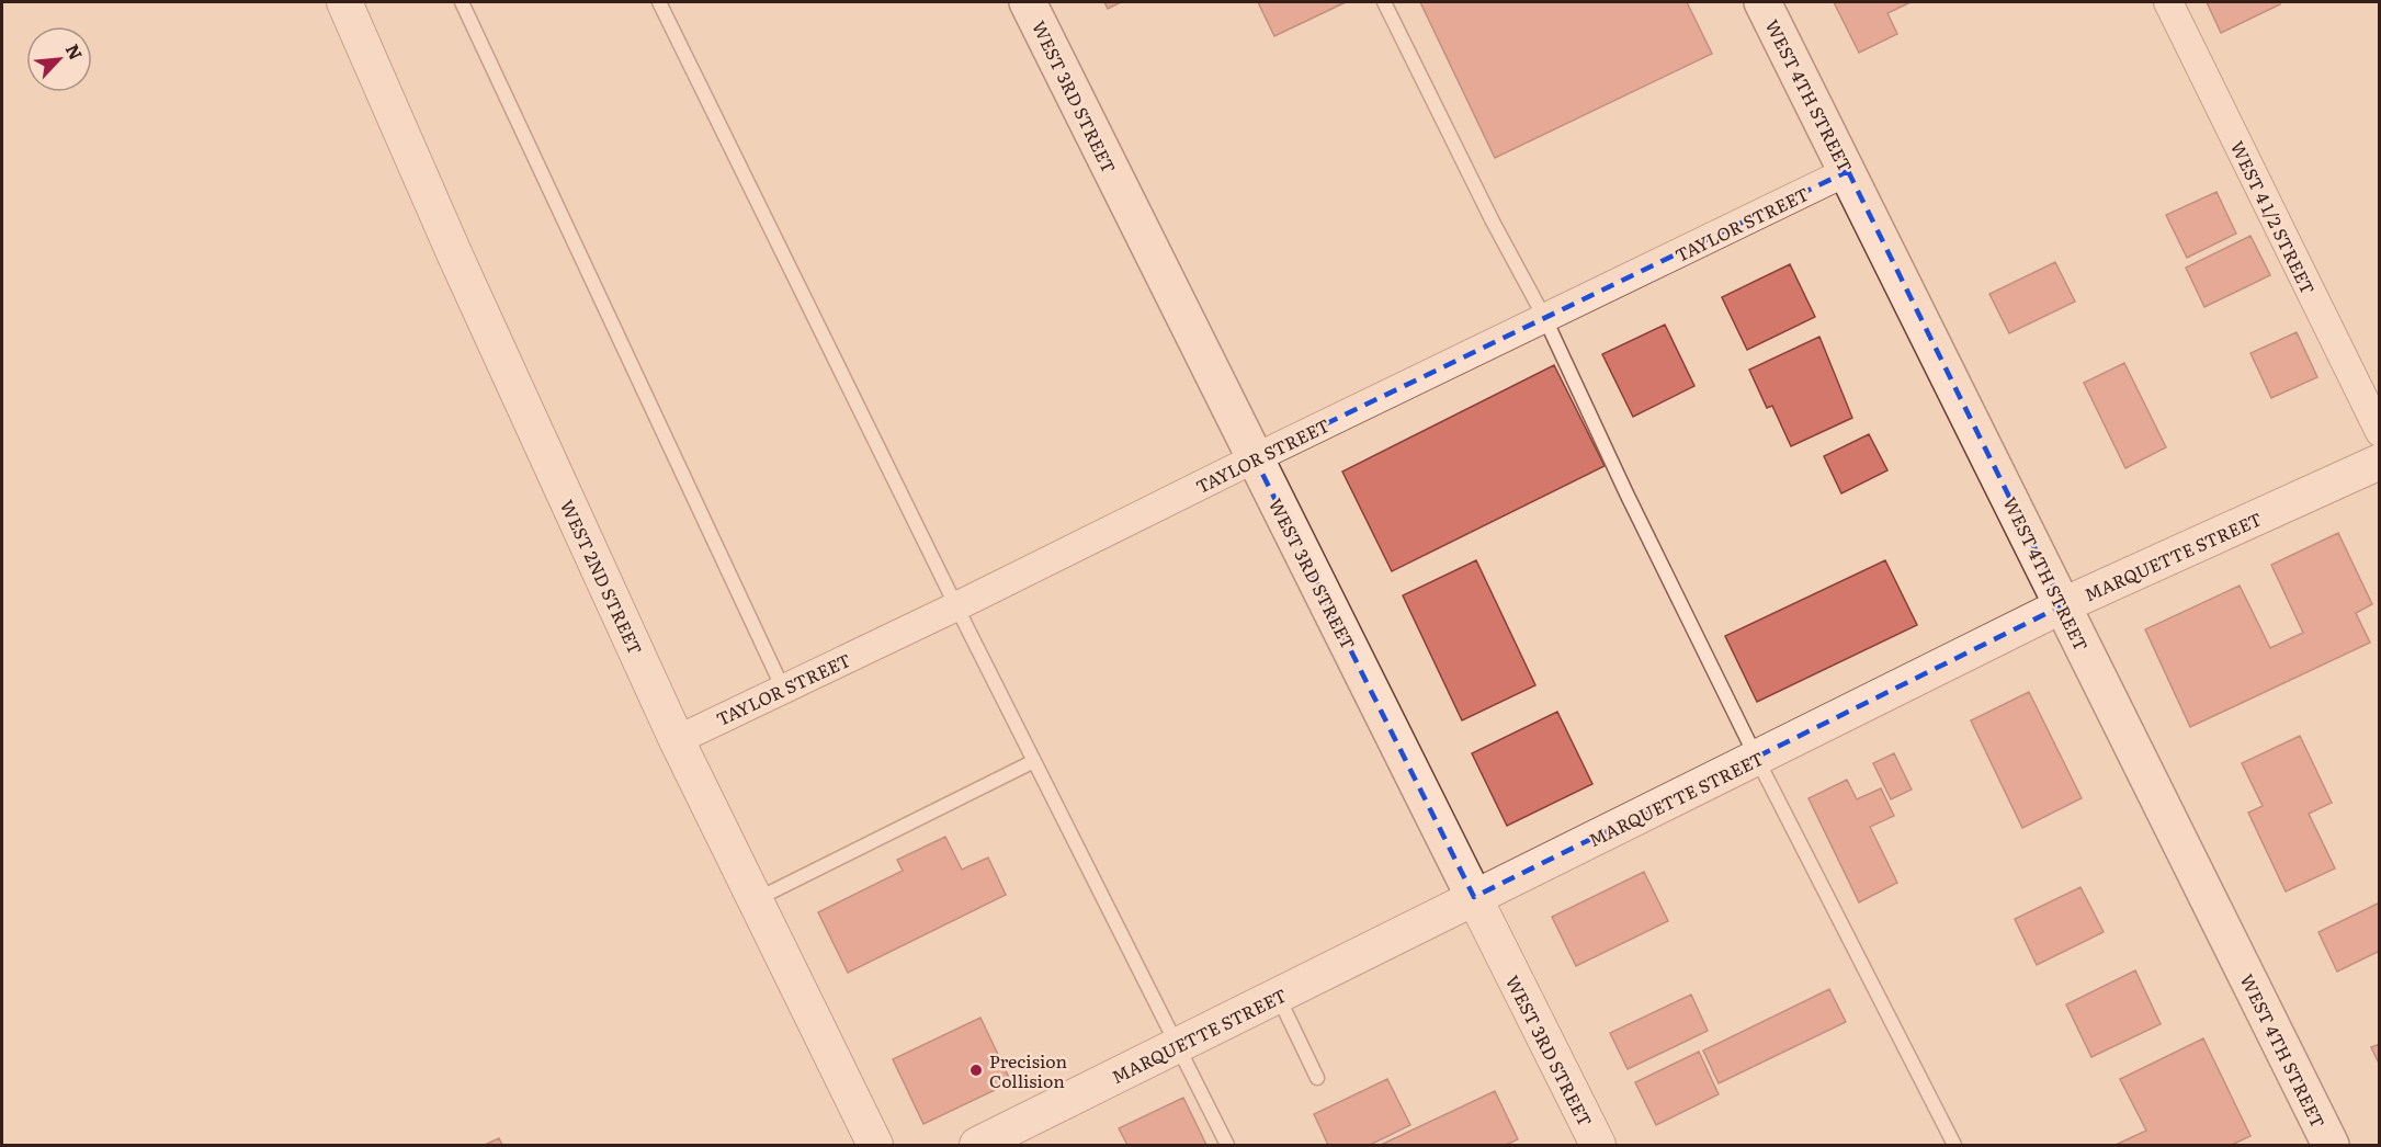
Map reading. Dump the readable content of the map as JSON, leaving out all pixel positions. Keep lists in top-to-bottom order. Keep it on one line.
{"streets":{"main road":["WEST 4TH STREET","WEST 3RD STREET"],"street":["WEST 4 1/2 STREET","TAYLOR STREET","MARQUETTE STREET","WEST 2ND STREET"]},"crossings":[["WEST 4TH STREET","TAYLOR STREET"],["WEST 4TH STREET","MARQUETTE STREET"],["WEST 3RD STREET","TAYLOR STREET"],["WEST 3RD STREET","MARQUETTE STREET"],["TAYLOR STREET","WEST 2ND STREET"]],"places":["Precision Collision"],"north":"top right"}
